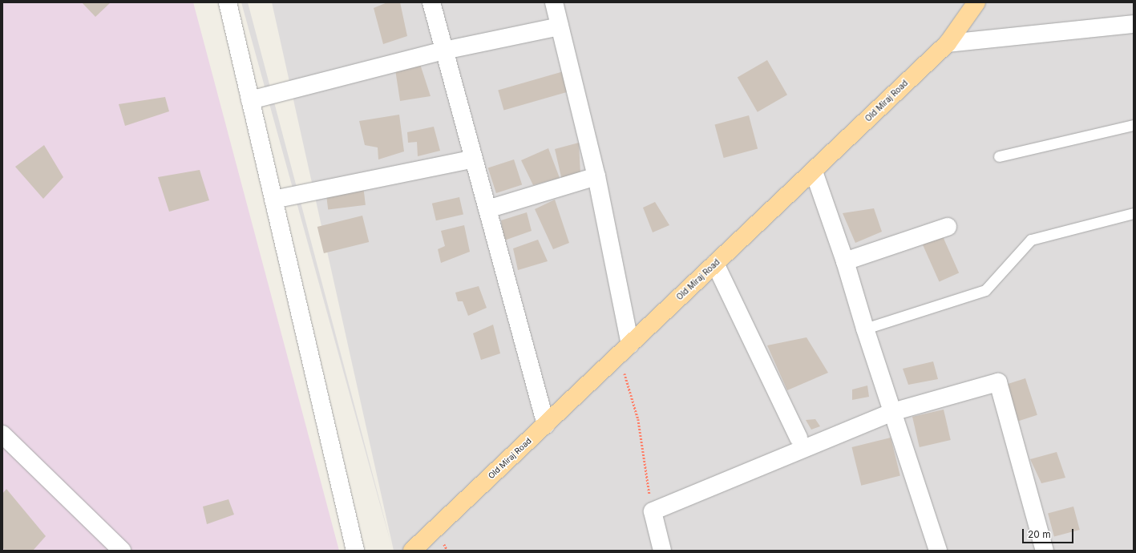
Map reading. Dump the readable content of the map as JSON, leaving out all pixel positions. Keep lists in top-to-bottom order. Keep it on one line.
{"streets":{"main road":["Old Miraj Road"]},"scale_bar":"20 m"}
